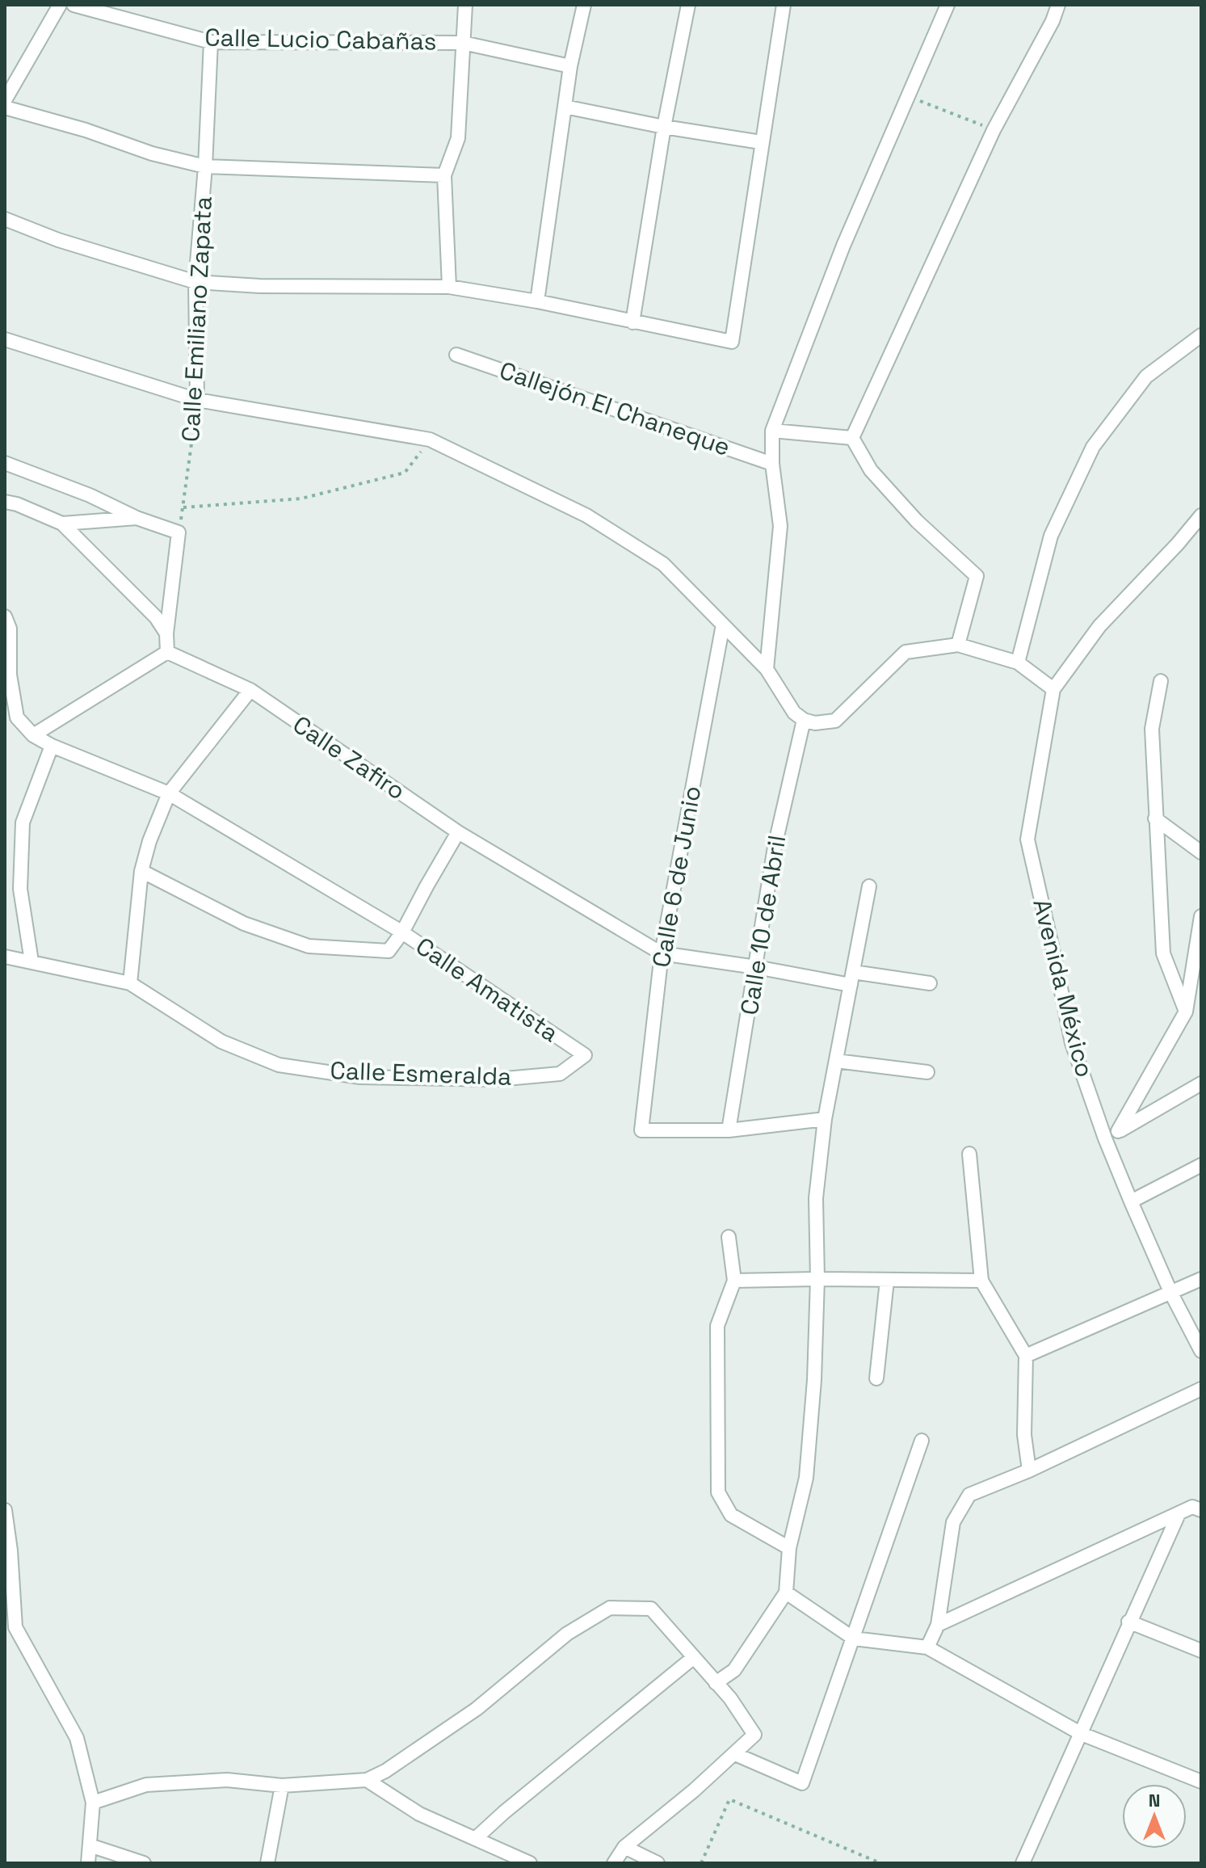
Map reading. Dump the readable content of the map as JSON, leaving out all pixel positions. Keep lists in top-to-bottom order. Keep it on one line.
{"streets":{"street":["Calle Lucio Cabañas","Calle Emiliano Zapata","Callejón El Chaneque","Calle Zafiro","Calle 6 de Junio","Calle 10 de Abril","Avenida México","Calle Amatista","Calle Esmeralda"]},"crossings":[["Calle Lucio Cabañas","Calle Emiliano Zapata"],["Calle Zafiro","Calle 6 de Junio"],["Calle 6 de Junio","Calle 10 de Abril"],["Calle Amatista","Calle Esmeralda"]],"north":"top"}
